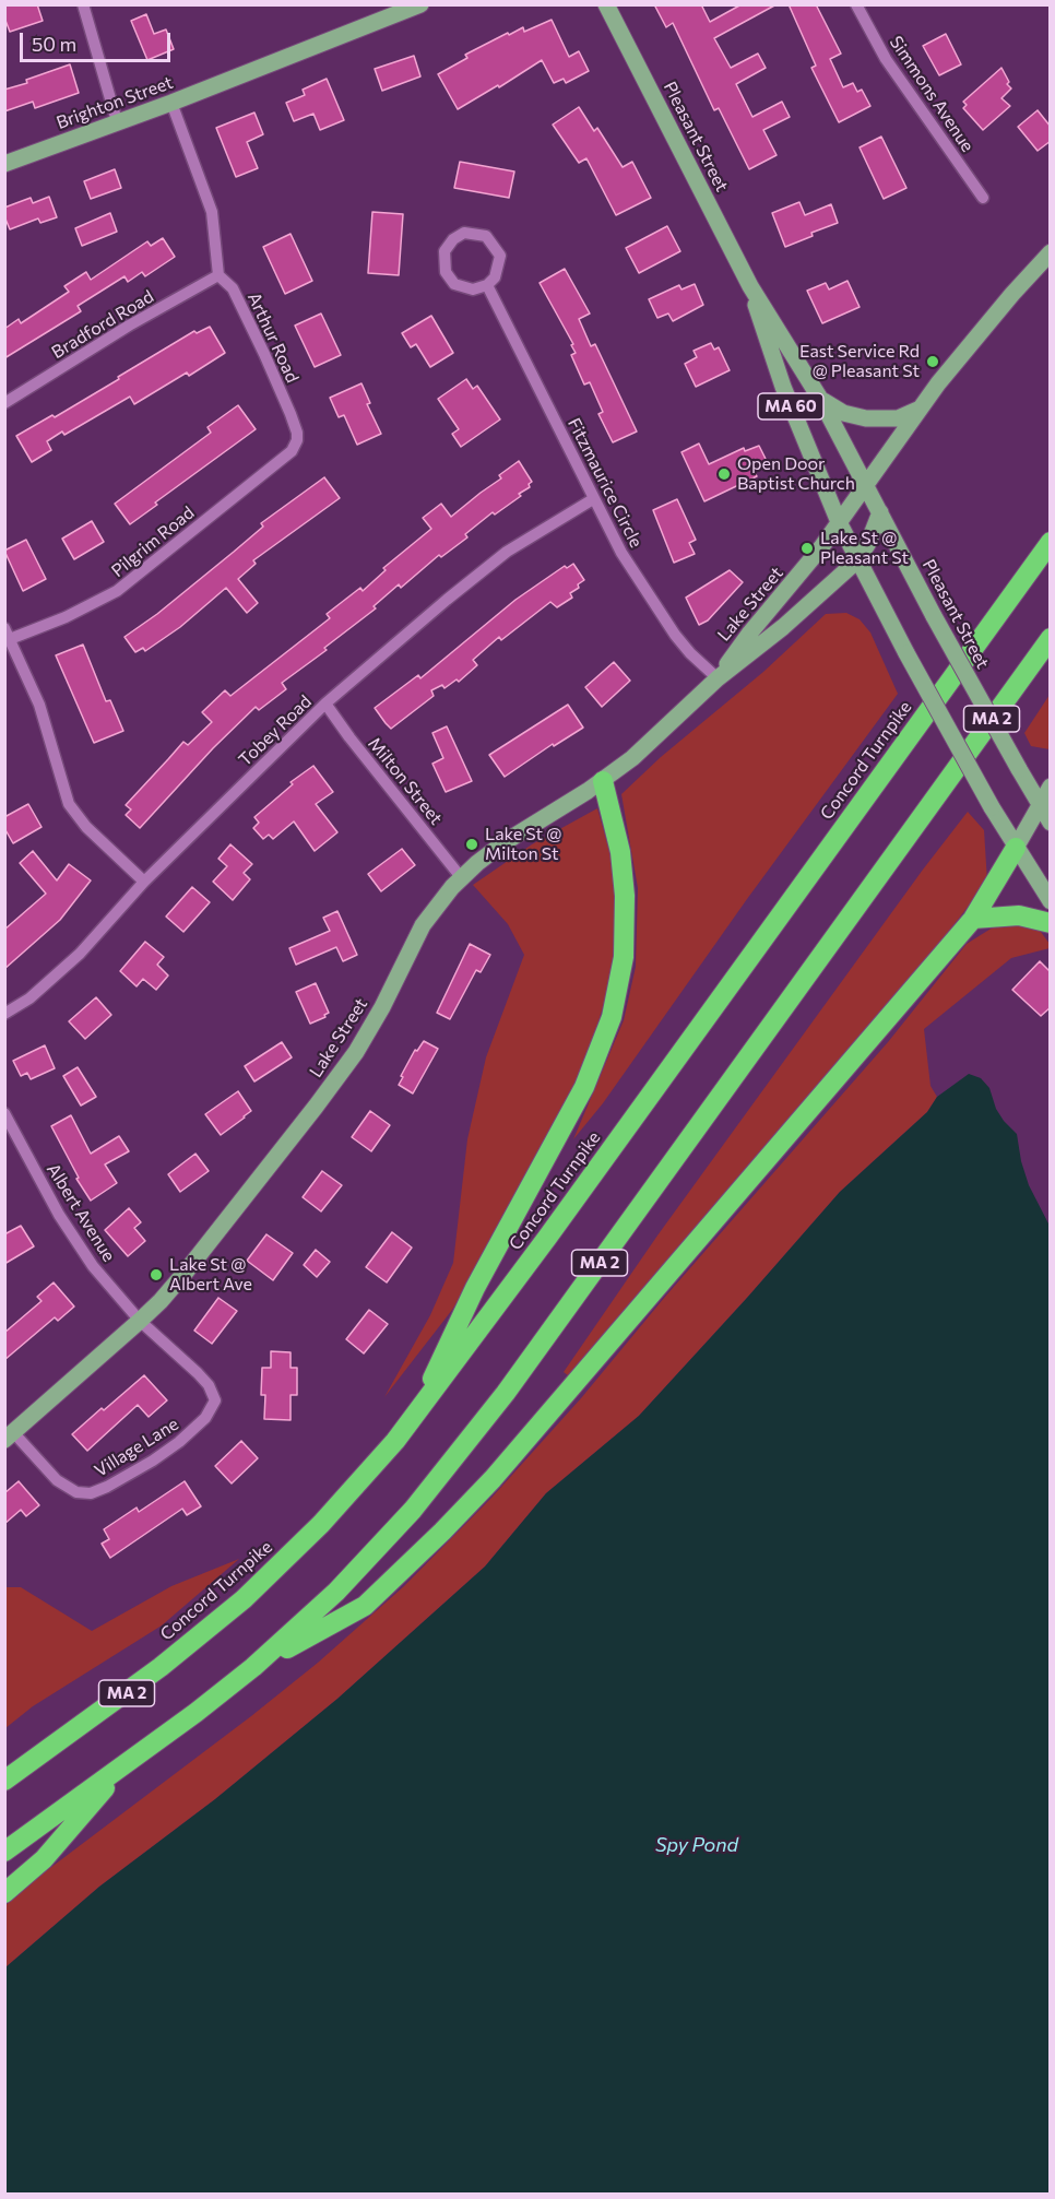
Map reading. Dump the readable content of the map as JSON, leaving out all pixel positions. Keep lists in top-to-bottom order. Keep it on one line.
{"streets":{"highway":["MA 2","Concord Turnpike"],"main road":["Brighton Street","Pleasant Street","MA 60","Lake Street"],"street":["Simmons Avenue","Bradford Road","Arthur Road","Fitzmaurice Circle","Pilgrim Road","Tobey Road","Milton Street","Albert Avenue","Village Lane"]},"crossings":[["Pleasant Street","Lake Street"],["Bradford Road","Arthur Road"],["Arthur Road","Pilgrim Road"],["Fitzmaurice Circle","Lake Street"],["Fitzmaurice Circle","Tobey Road"],["Lake Street","Milton Street"],["Lake Street","Albert Avenue"],["Lake Street","Village Lane"],["Tobey Road","Milton Street"],["Albert Avenue","Village Lane"]],"water":["Spy Pond"],"places":["East Service Rd @ Pleasant St","Open Door Baptist Church","Lake St @ Pleasant St","Lake St @ Milton St","Lake St @ Albert Ave"],"scale_bar":"50 m"}
